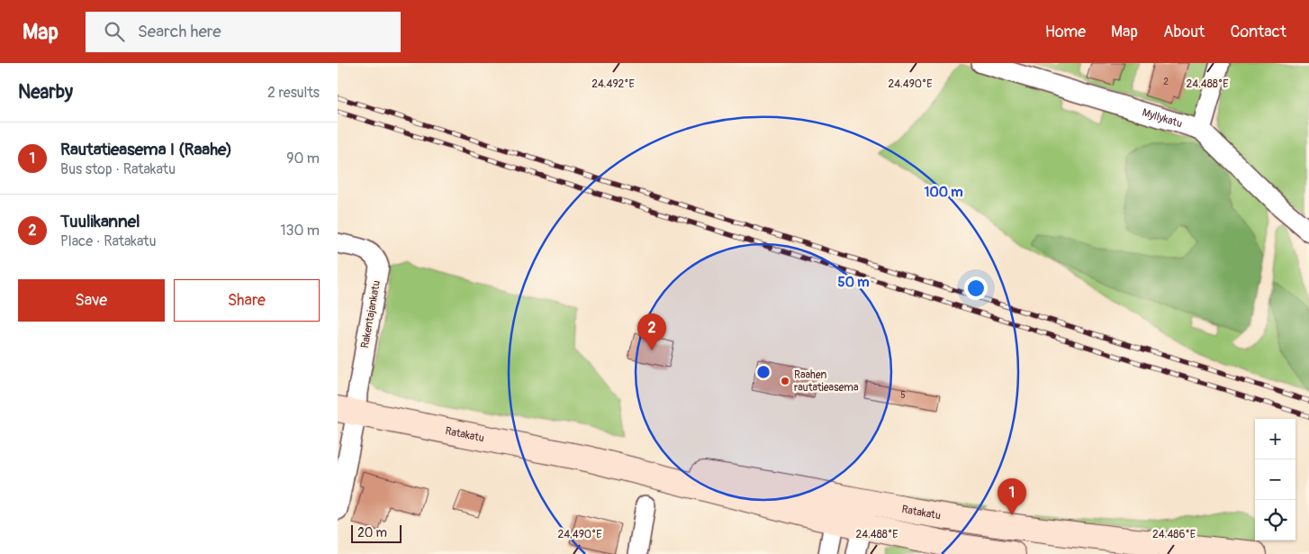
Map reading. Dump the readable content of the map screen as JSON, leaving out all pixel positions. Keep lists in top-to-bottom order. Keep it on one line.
{"streets":{"main road":["Ratakatu"],"street":["Myllykatu","Rakentajankatu"]},"crossings":[["Rakentajankatu","Ratakatu"]],"places":["Raahen rautatieasema"],"house_numbers":["2","5"],"scale_bar":"20 m","page":{"header":"Map","search":"Search here","nav":["Home","Map","About","Contact"],"heading":["Nearby","2 results"],"list":[{"mark":"1","name":"Rautatieasema I (Raahe)","note":"Bus stop · Ratakatu","value":"90 m"},{"mark":"2","name":"Tuulikannel","note":"Place · Ratakatu","value":"130 m"}],"buttons":["Save","Share"],"pins":["2","1"],"map_buttons":["+","−"],"scale":"20 m"},"coordinates":["24.492°E","24.490°E","24.488°E","24.486°E"],"rings":["100 m","50 m"]}
